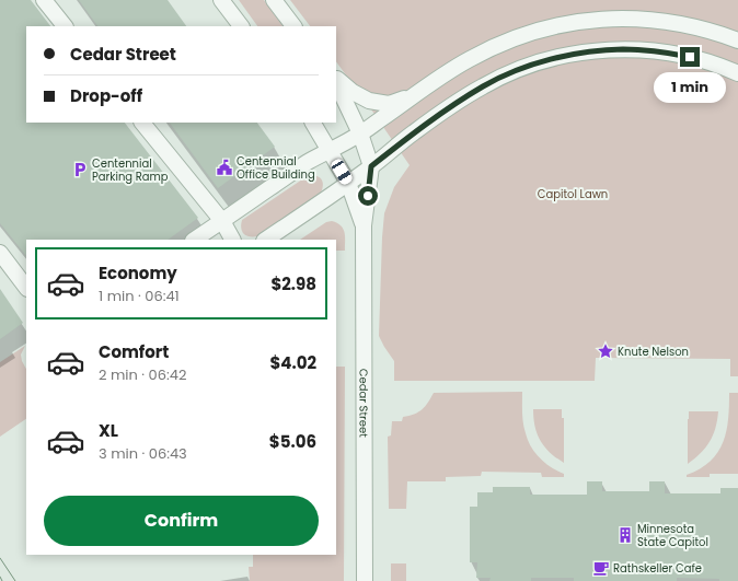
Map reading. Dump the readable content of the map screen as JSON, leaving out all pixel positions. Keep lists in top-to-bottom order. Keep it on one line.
{"streets":{"street":["Cedar Street"]},"parks":["Capitol Lawn"],"places":{"public building":["Centennial Office Building"],"parking":["Centennial Parking Ramp"],"place":["Knute Nelson"],"building":["Minnesota State Capitol"],"cafe":["Rathskeller Cafe"]},"page":{"banner":["Cedar Street","Drop-off"],"bubble":"1 min","list":[{"name":"Economy","note":"1 min · 06:41","value":"$2.98"},{"name":"Comfort","note":"2 min · 06:42","value":"$4.02"},{"name":"XL","note":"3 min · 06:43","value":"$5.06"}],"buttons":"Confirm"}}
